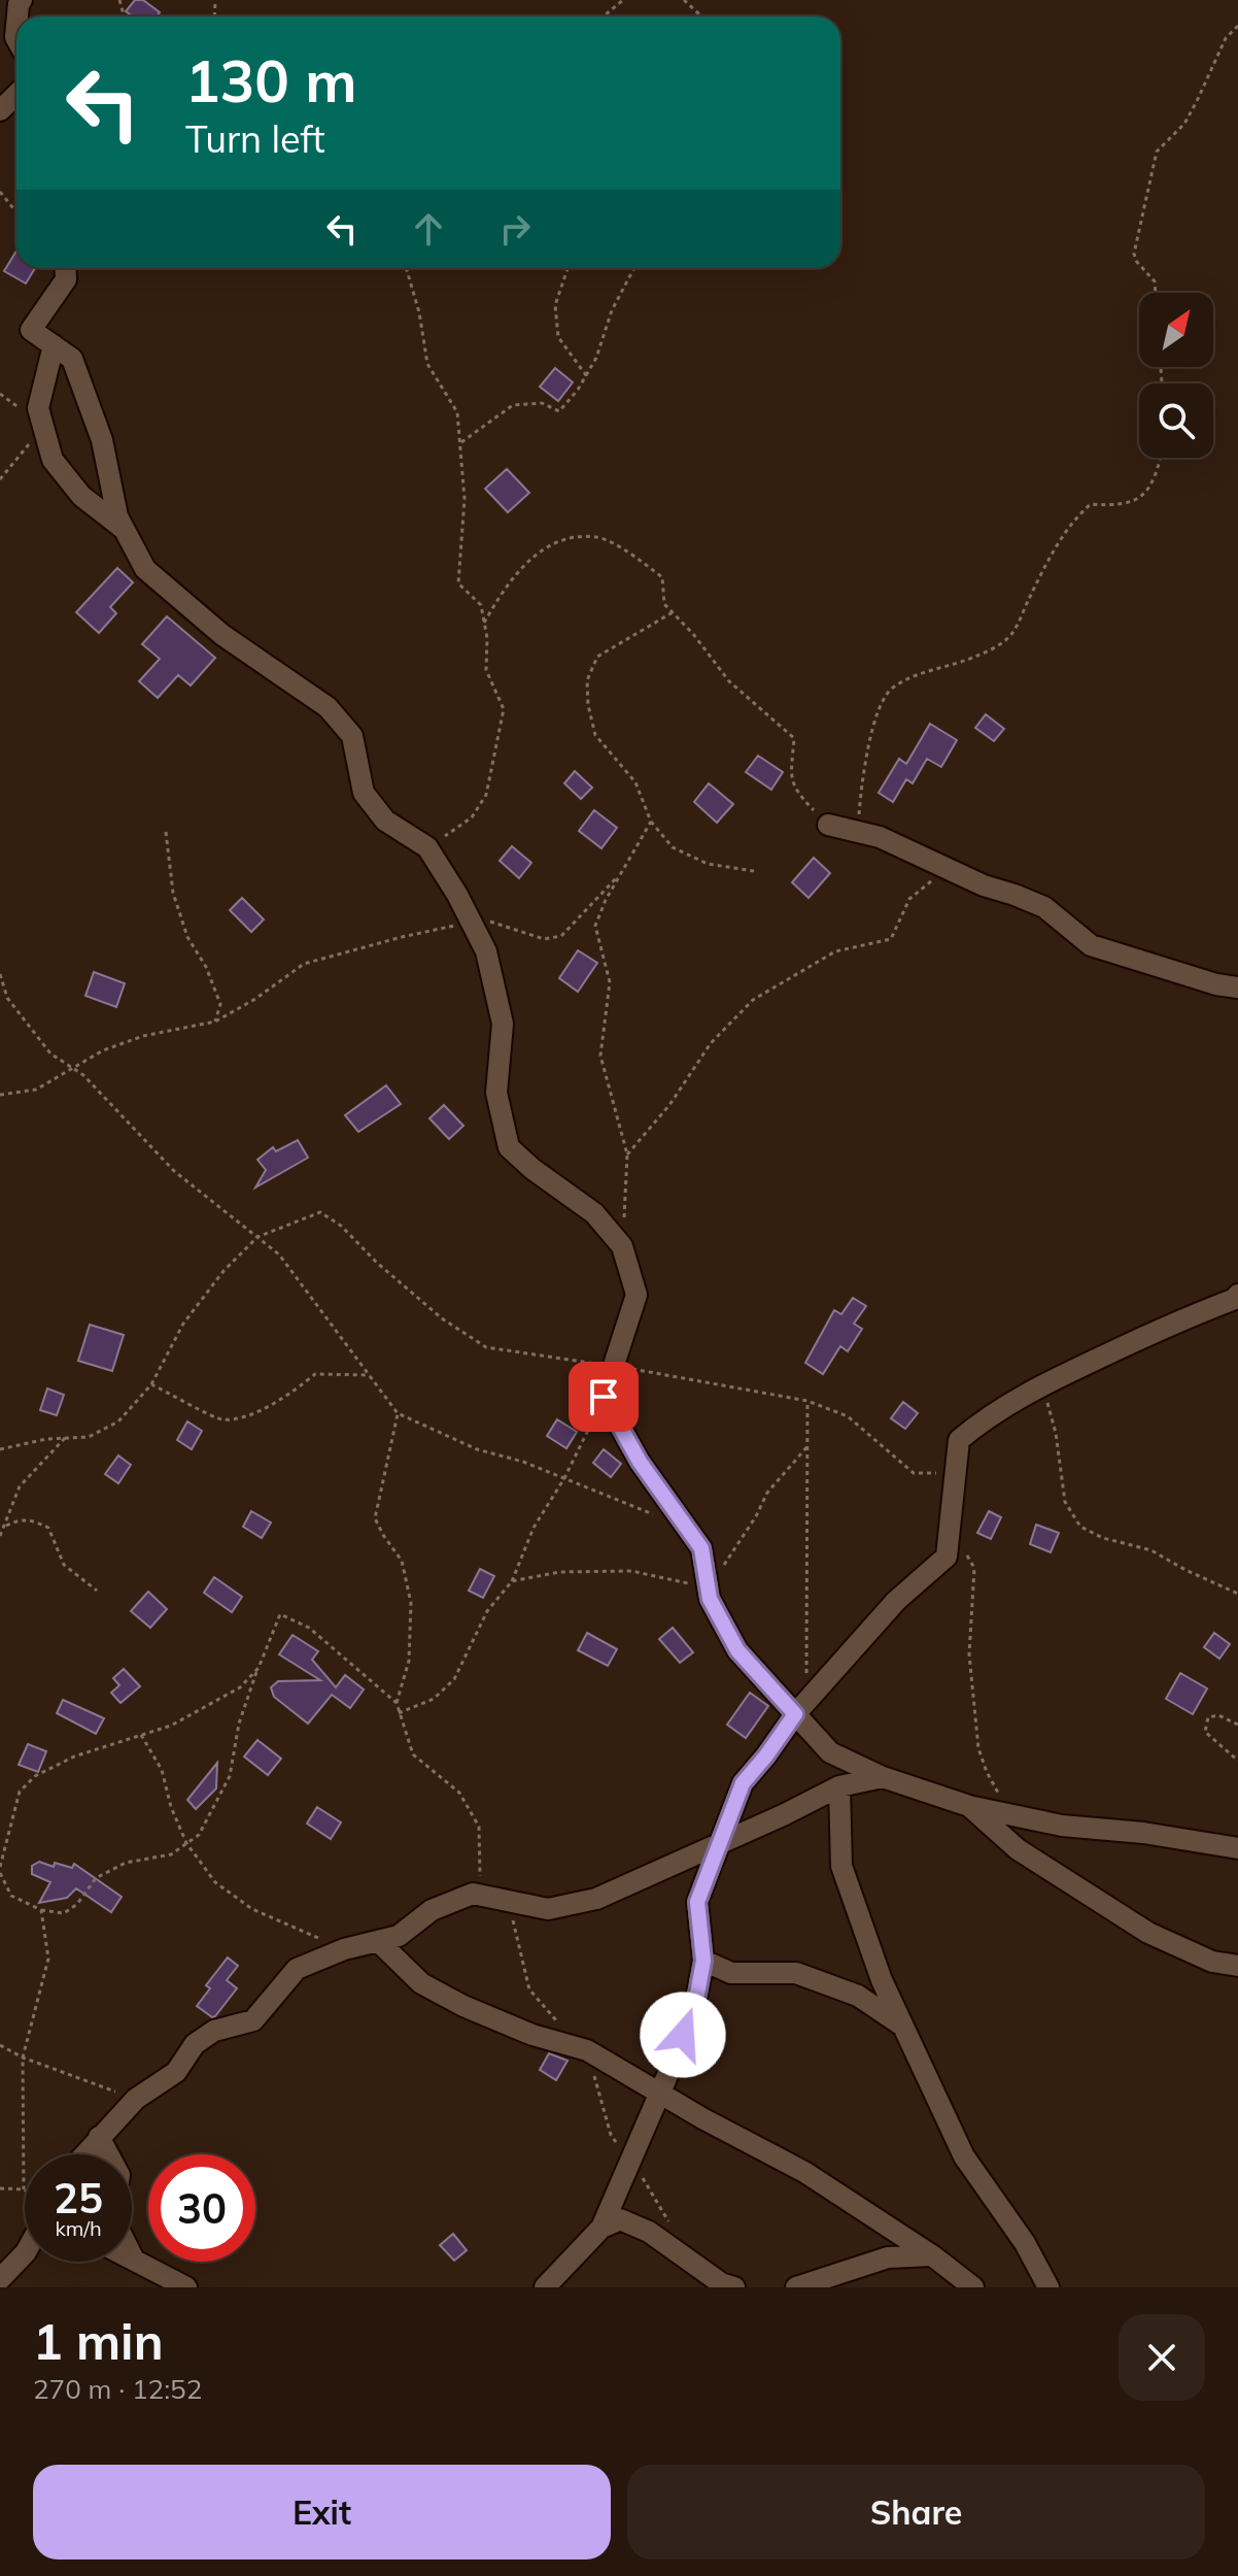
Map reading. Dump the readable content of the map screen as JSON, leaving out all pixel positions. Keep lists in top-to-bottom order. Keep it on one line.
{"north":"top right","page":{"turn":["130 m","Turn left"],"speed":"25 km/h","limit":"30","heading":["1 min","270 m · 12:52"],"buttons":["Exit","Share"]}}
